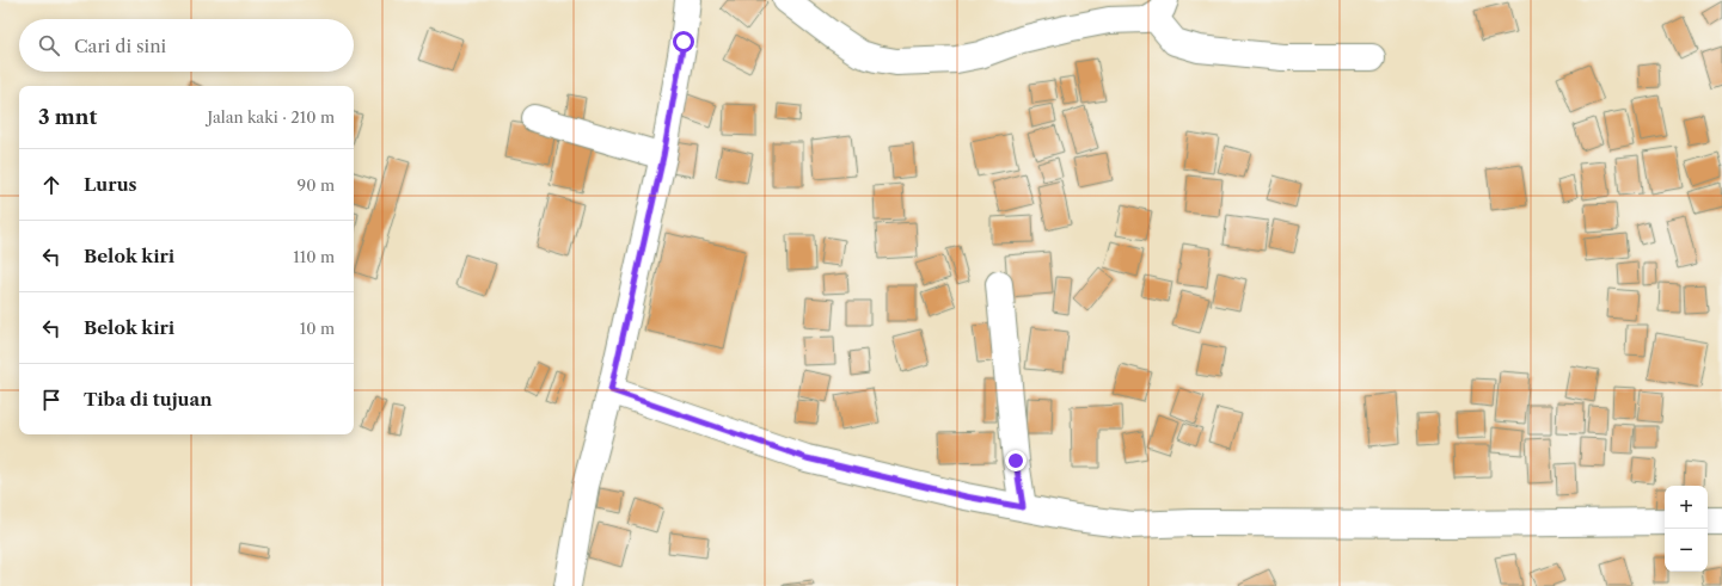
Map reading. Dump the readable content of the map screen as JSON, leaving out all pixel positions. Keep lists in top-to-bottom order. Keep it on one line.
{"page":{"search":"Cari di sini","heading":["3 mnt","Jalan kaki · 210 m"],"list":[["Lurus","90 m"],["Belok kiri","110 m"],["Belok kiri","10 m"],"Tiba di tujuan"],"map_buttons":["+","−"]}}
